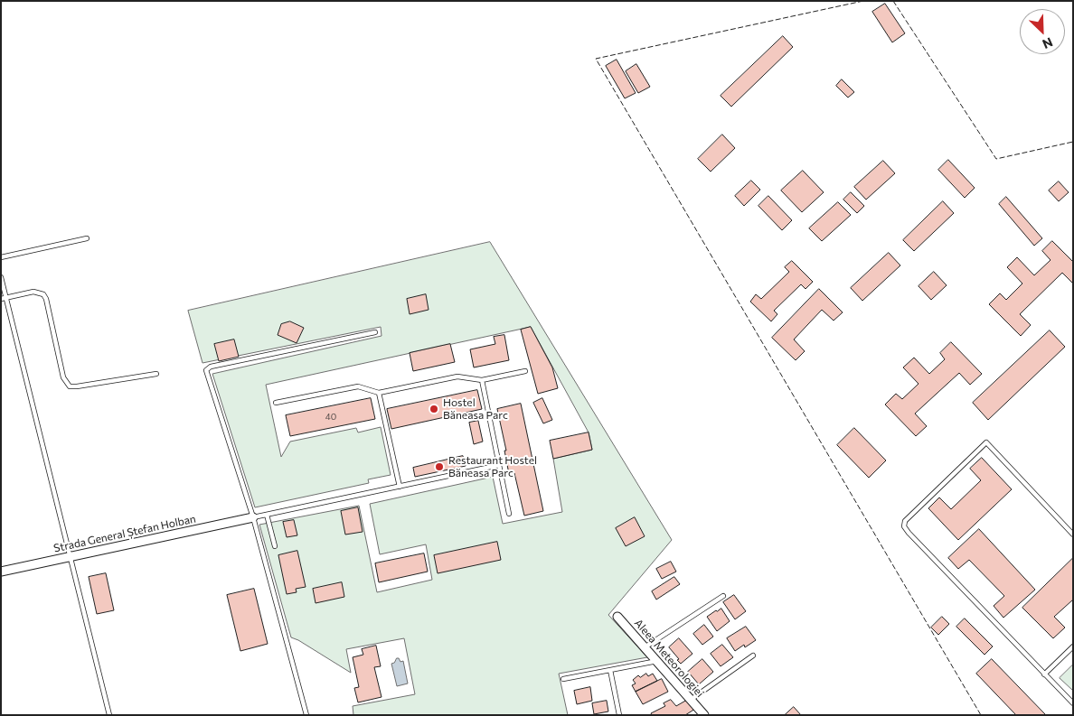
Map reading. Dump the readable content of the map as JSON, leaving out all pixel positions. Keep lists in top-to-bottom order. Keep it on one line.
{"streets":{"street":["Strada General Ștefan Holban","Aleea Meteorologiei"]},"places":["Hostel Băneasa Parc","Restaurant Hostel Băneasa Parc"],"house_numbers":["40"],"north":"bottom right"}
